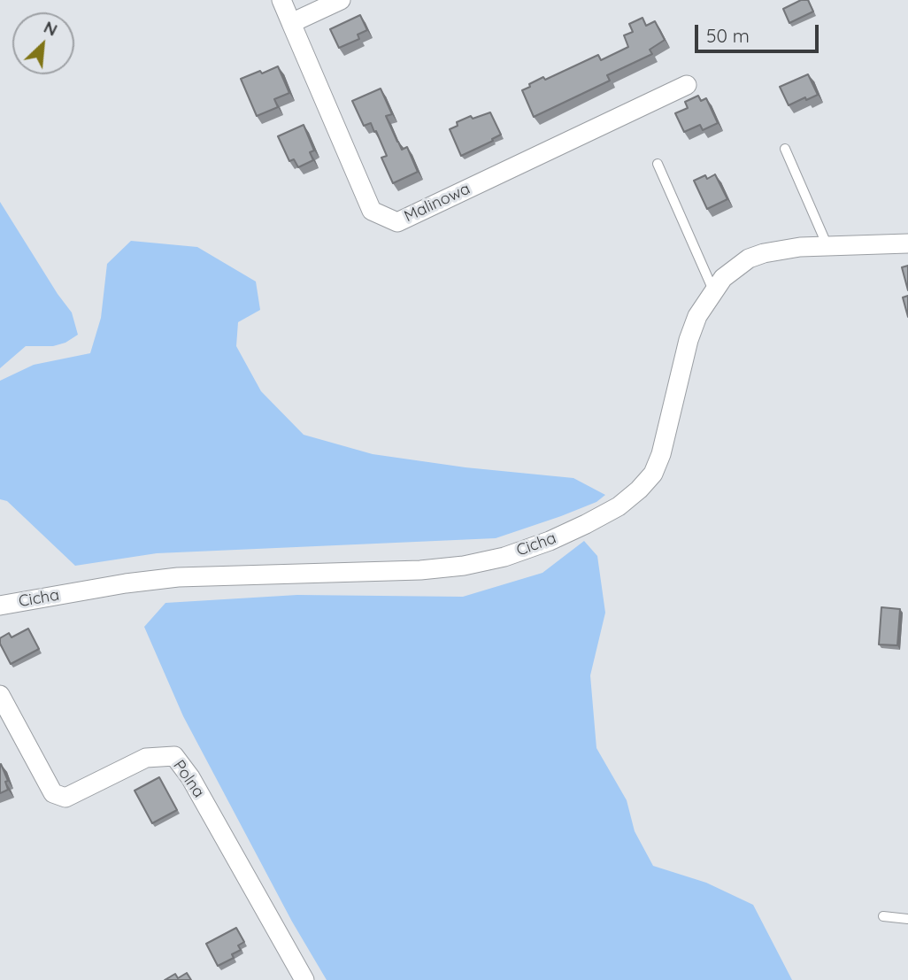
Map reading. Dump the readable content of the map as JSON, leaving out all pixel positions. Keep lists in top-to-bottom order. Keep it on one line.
{"streets":{"street":["Malinowa","Cicha","Polna"]},"scale_bar":"50 m","north":"top right"}
